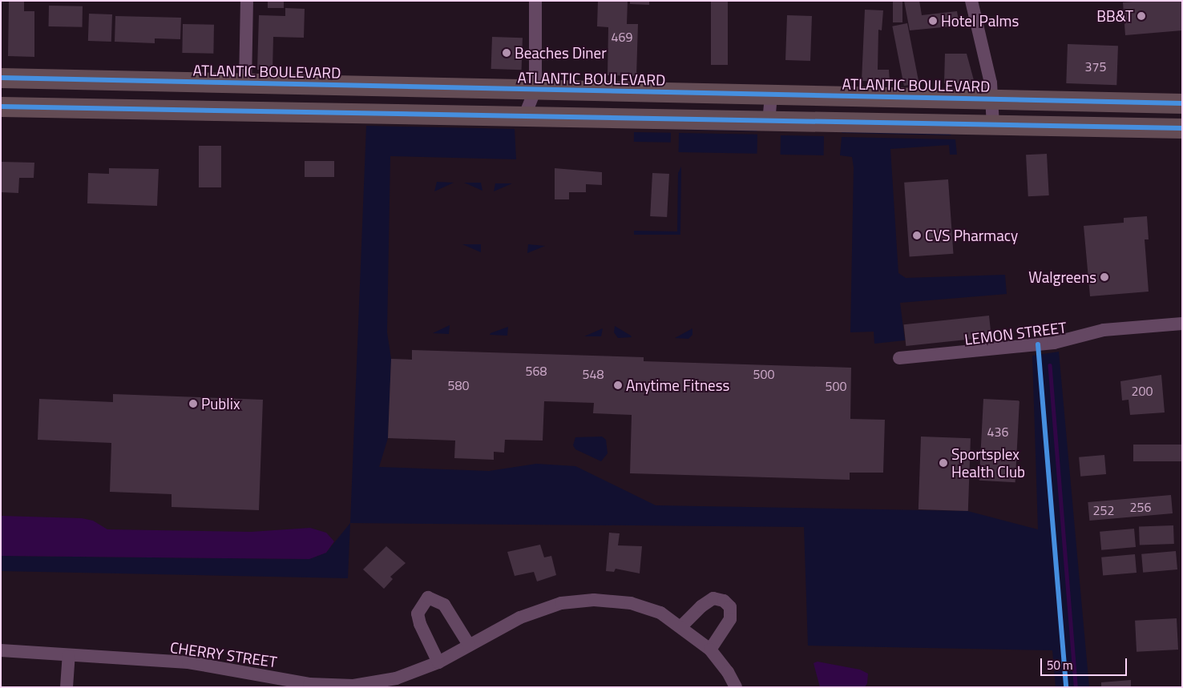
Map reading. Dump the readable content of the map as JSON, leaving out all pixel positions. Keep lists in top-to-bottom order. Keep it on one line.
{"streets":{"highway":["ATLANTIC BOULEVARD"],"street":["LEMON STREET","CHERRY STREET"]},"places":["BB&T","Hotel Palms","Beaches Diner","CVS Pharmacy","Walgreens","Anytime Fitness","Publix","Sportsplex Health Club"],"house_numbers":["469","375","568","548","500","580","500","200","436","256","252"],"scale_bar":"50 m"}
